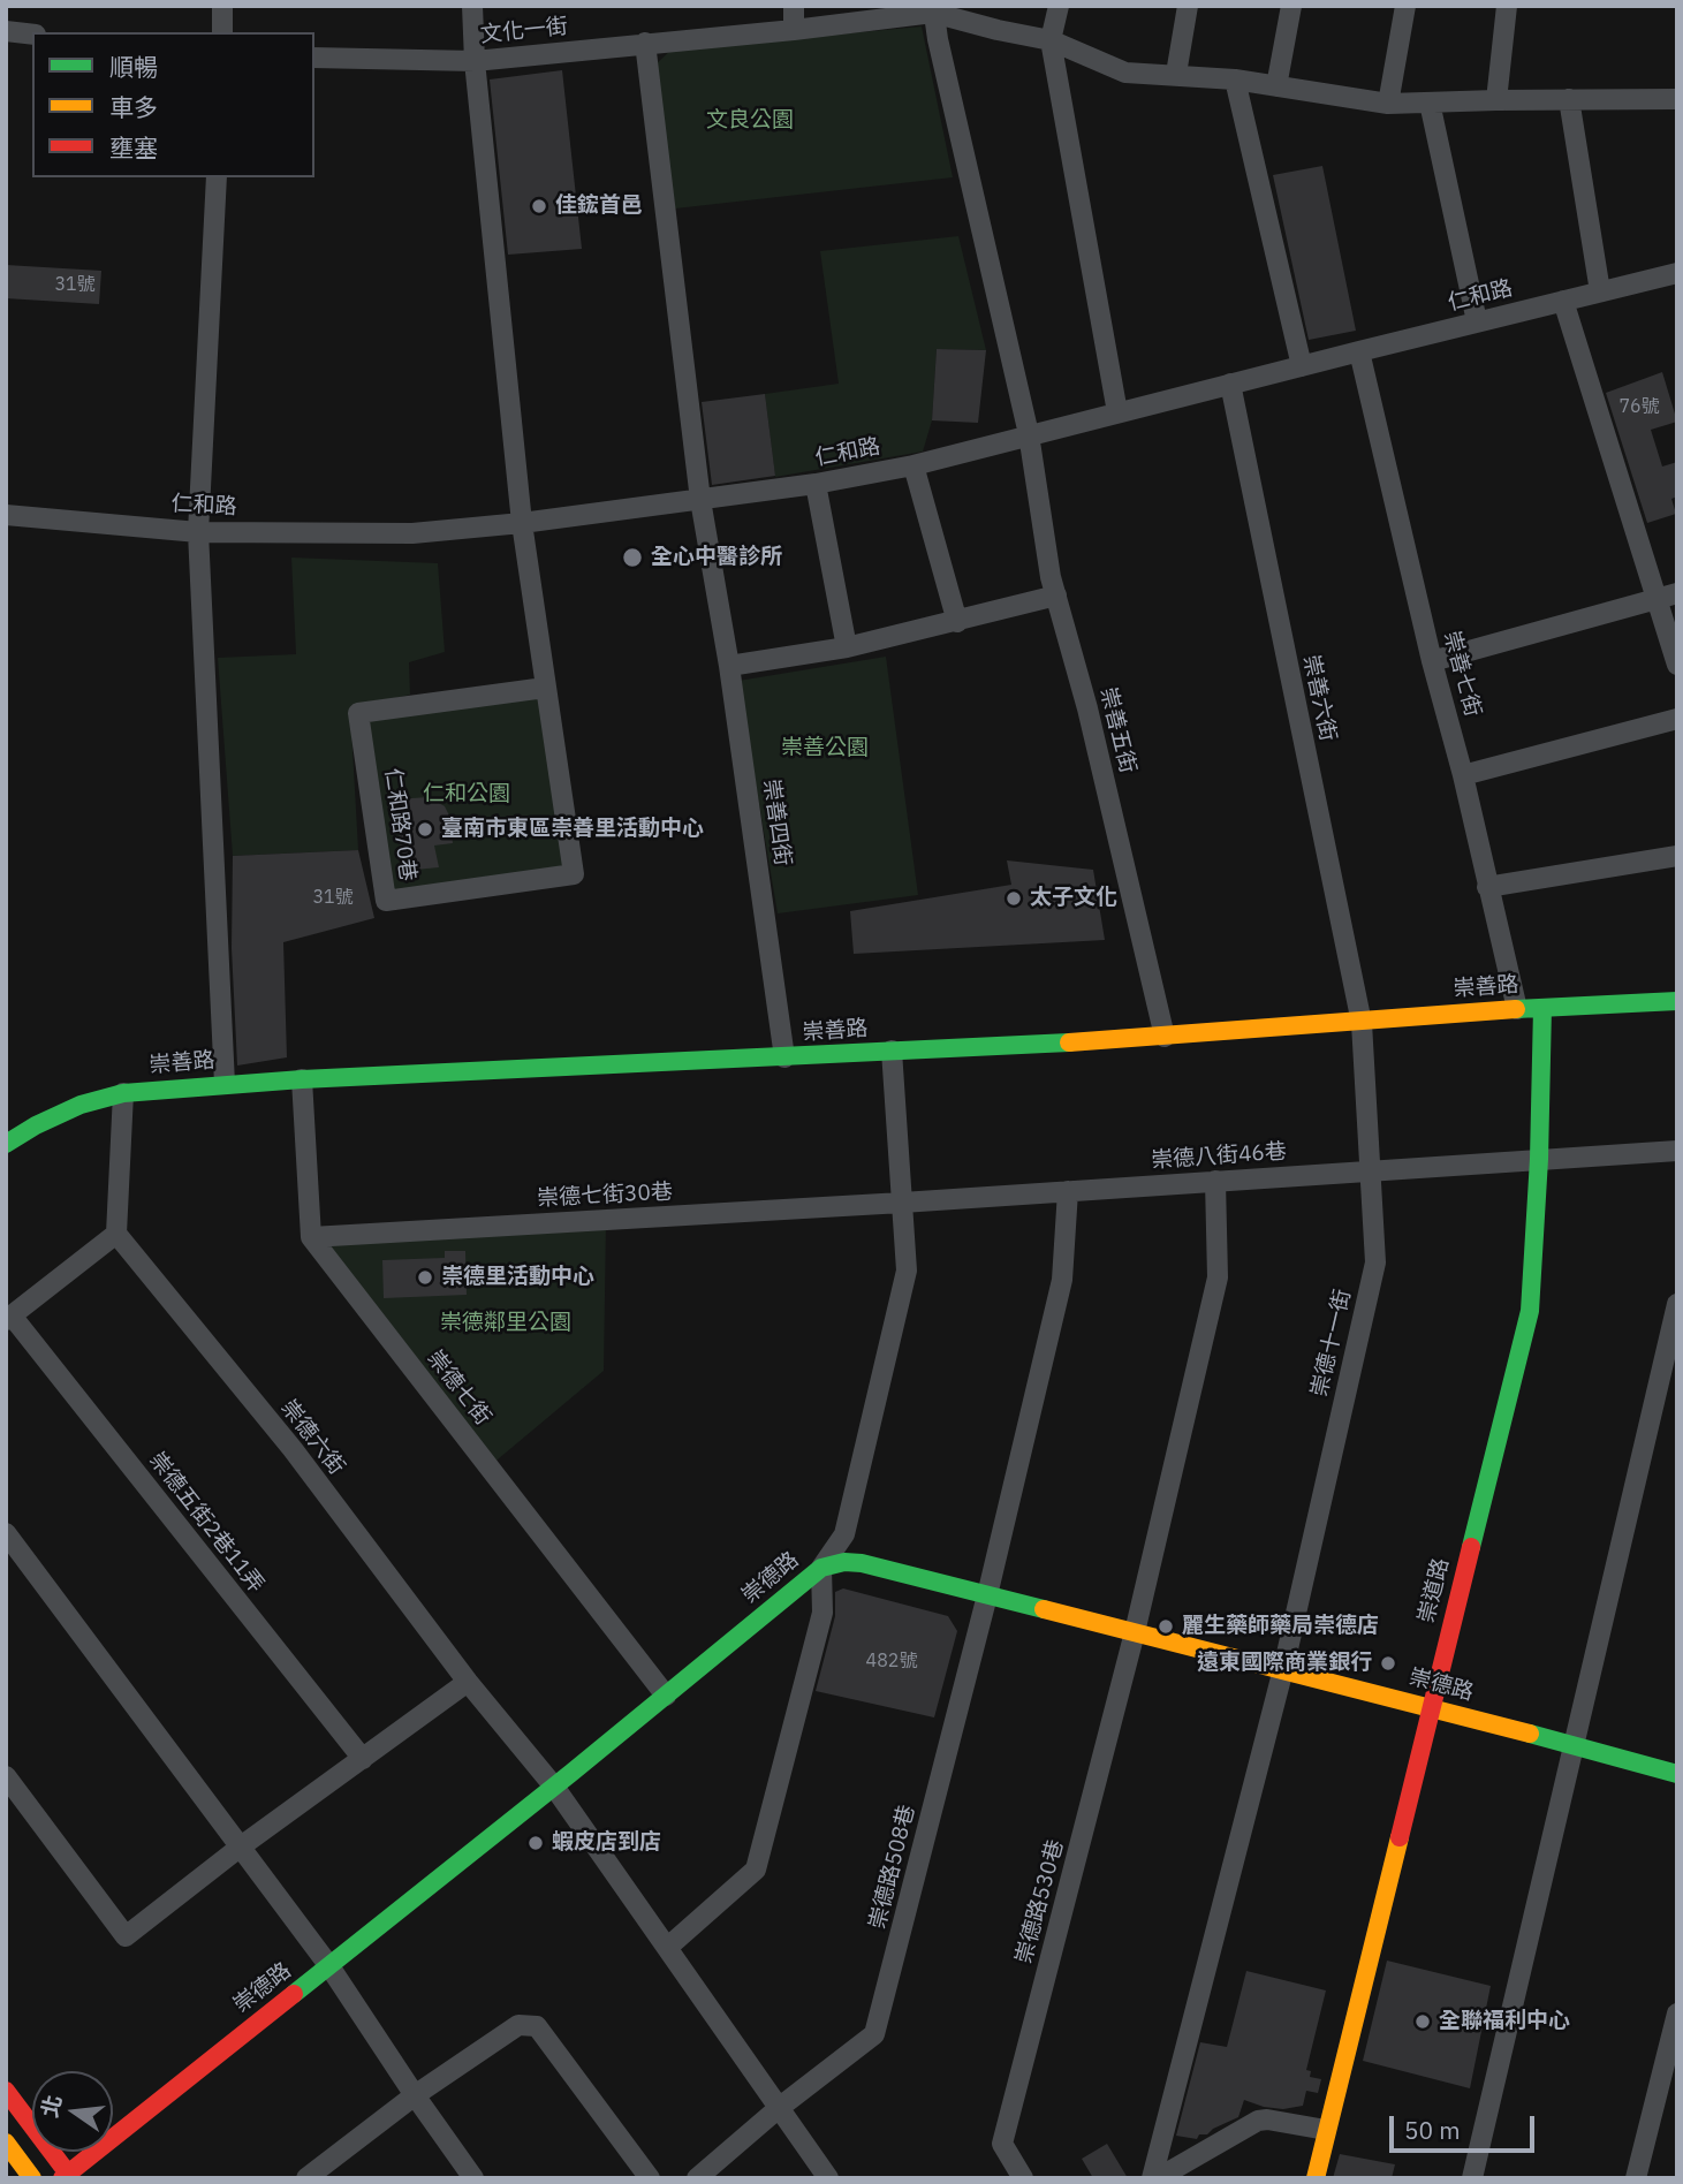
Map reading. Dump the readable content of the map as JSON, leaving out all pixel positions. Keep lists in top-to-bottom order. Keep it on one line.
{"streets":{"street":["文化一街","仁和路","崇善七街","崇善六街","崇善五街","崇善四街","仁和路70巷","崇善路","崇德八街46巷","崇德七街30巷","崇德十一街","崇德七街","崇德六街","崇德五街2巷11弄","崇德路","崇道路","崇德路508巷","崇德路530巷"]},"crossings":[["文化一街","崇善五街"],["文化一街","崇善四街"],["文化一街","仁和路70巷"],["仁和路","崇善七街"],["仁和路","崇善六街"],["仁和路","崇善五街"],["仁和路","崇善四街"],["仁和路","仁和路70巷"],["崇善七街","崇善路"],["崇善六街","崇善路"],["崇善六街","崇德十一街"],["崇善五街","崇善路"],["崇善四街","崇善路"],["崇善路","崇德十一街"],["崇善路","崇道路"],["崇德八街46巷","崇德七街30巷"],["崇德八街46巷","崇德十一街"],["崇德八街46巷","崇道路"],["崇德八街46巷","崇德路508巷"],["崇德八街46巷","崇德路530巷"],["崇德七街30巷","崇德七街"],["崇德十一街","崇德路"],["崇德七街","崇德路"],["崇德六街","崇德路"],["崇德六街","崇德路508巷"],["崇德路","崇道路"],["崇德路","崇德路508巷"],["崇德路","崇德路530巷"]],"parks":["文良公園","崇善公園","仁和公園","崇德鄰里公園"],"places":["佳鋐首邑","全心中醫診所","臺南市東區崇善里活動中心","太子文化","崇德里活動中心","麗生藥師藥局崇德店","遠東國際商業銀行","蝦皮店到店","全聯福利中心"],"house_numbers":["31號","76號","31號","482號"],"legend":["順暢","車多","壅塞"],"scale_bar":"50 m","north":"left"}
